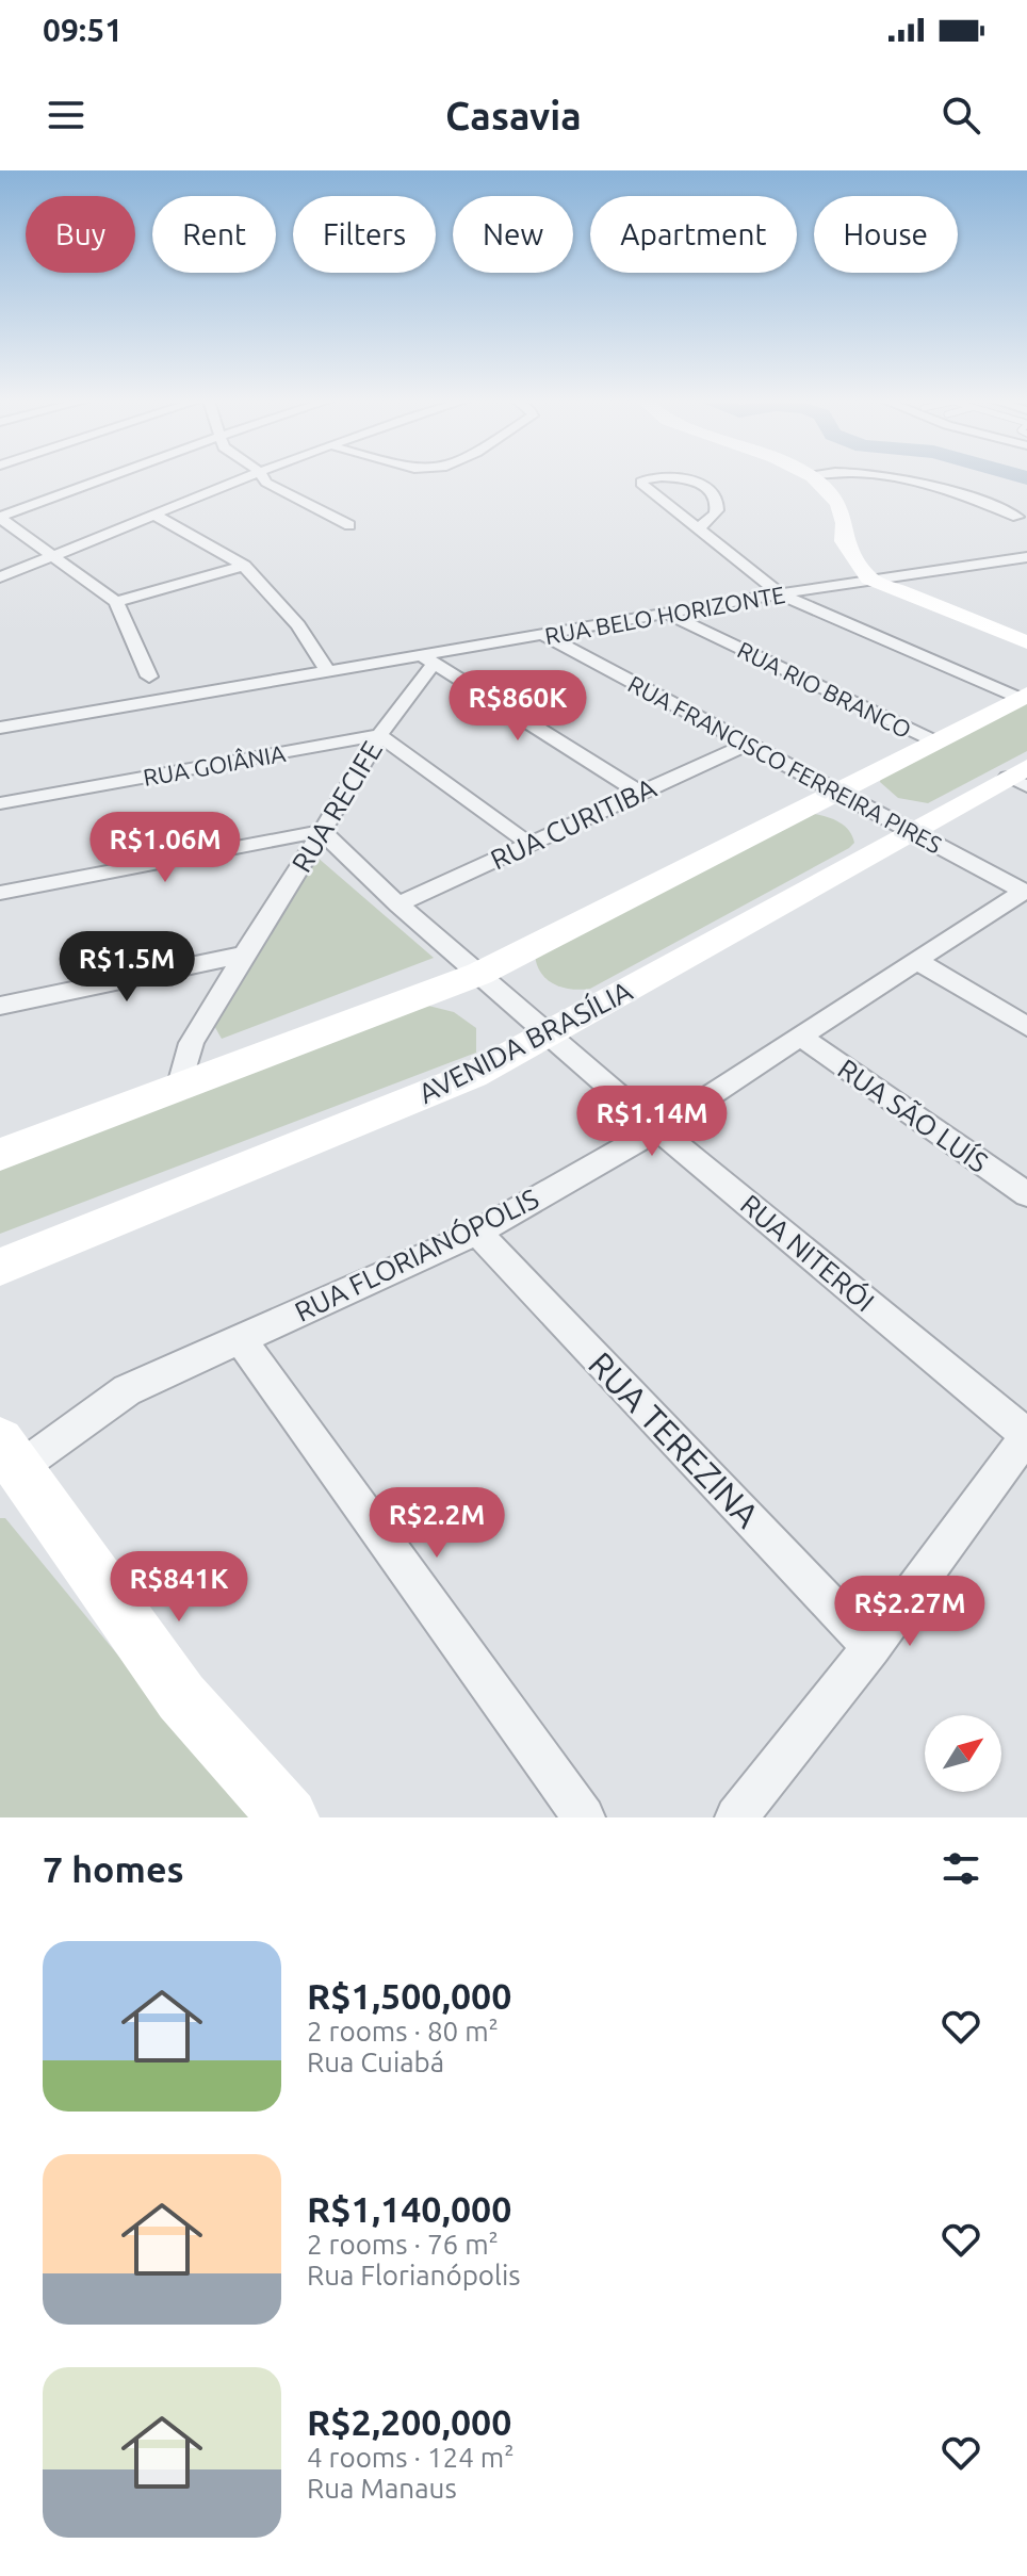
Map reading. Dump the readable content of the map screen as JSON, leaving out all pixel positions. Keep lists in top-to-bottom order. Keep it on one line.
{"streets":{"main road":["AVENIDA BRASÍLIA"],"street":["RUA BELO HORIZONTE","RUA RIO BRANCO","RUA FRANCISCO FERREIRA PIRES","RUA GOIÂNIA","RUA RECIFE","RUA CURITIBA","RUA SÃO LUÍS","RUA NITERÓI","RUA FLORIANÓPOLIS","RUA TEREZINA"]},"crossings":[["RUA BELO HORIZONTE","RUA RIO BRANCO"],["RUA BELO HORIZONTE","RUA FRANCISCO FERREIRA PIRES"],["RUA BELO HORIZONTE","RUA RECIFE"],["RUA FRANCISCO FERREIRA PIRES","RUA CURITIBA"],["RUA FRANCISCO FERREIRA PIRES","AVENIDA BRASÍLIA"],["RUA FRANCISCO FERREIRA PIRES","RUA FLORIANÓPOLIS"],["RUA GOIÂNIA","RUA RECIFE"],["RUA RECIFE","RUA NITERÓI"],["RUA CURITIBA","RUA NITERÓI"],["AVENIDA BRASÍLIA","RUA NITERÓI"],["RUA SÃO LUÍS","RUA FLORIANÓPOLIS"],["RUA NITERÓI","RUA FLORIANÓPOLIS"],["RUA FLORIANÓPOLIS","RUA TEREZINA"]],"north":"top right","page":{"status":"09:51","header":"Casavia","chip":["Buy","Rent","Filters","New","Apartment","House"],"price":["R$860K","R$1.06M","R$1.5M","R$1.14M","R$2.2M","R$841K","R$2.27M"],"heading":"7 homes","list":[{"name":"R$1,500,000","note":"2 rooms · 80 m² · Rua Cuiabá"},{"name":"R$1,140,000","note":"2 rooms · 76 m² · Rua Florianópolis"},{"name":"R$2,200,000","note":"4 rooms · 124 m² · Rua Manaus"}]}}
